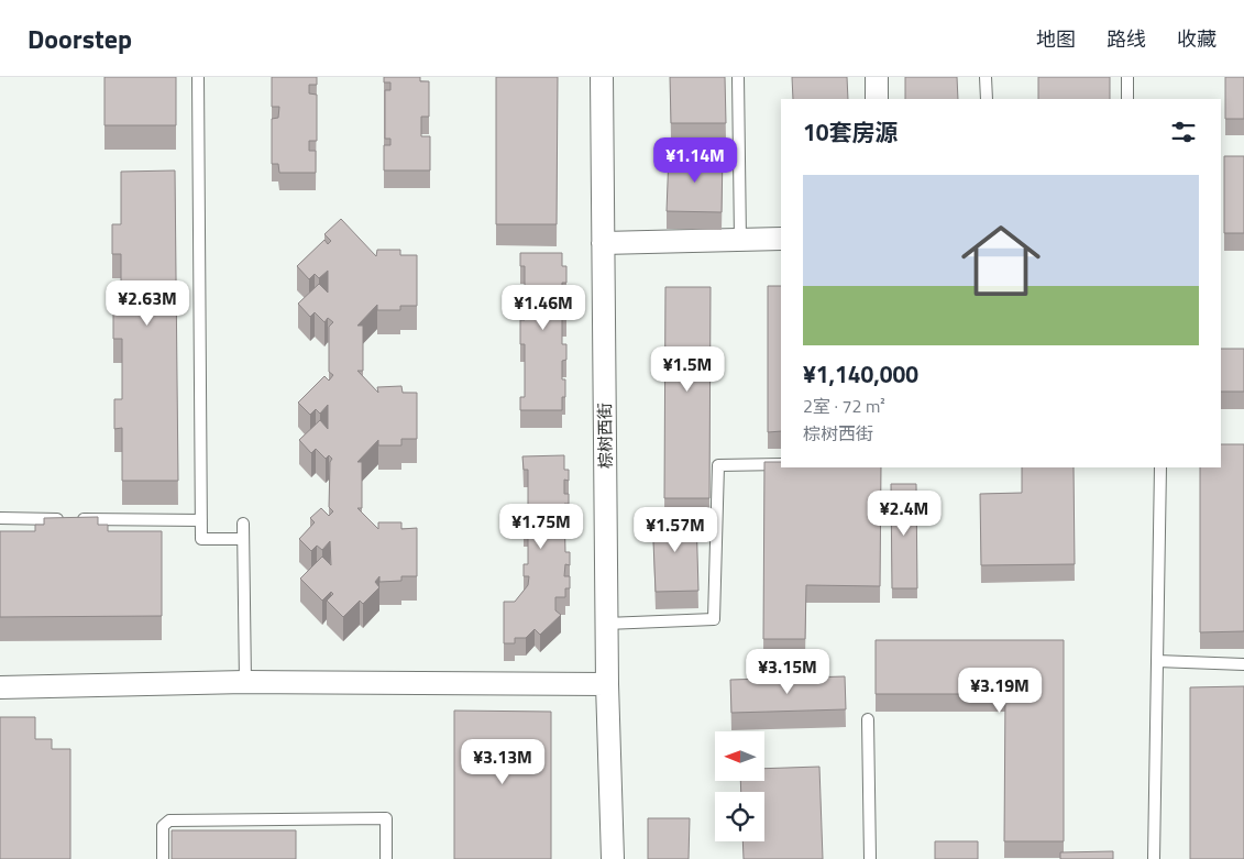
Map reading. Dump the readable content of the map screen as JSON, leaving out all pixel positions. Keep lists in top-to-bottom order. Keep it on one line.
{"streets":{"street":["棕树西街"]},"north":"left","page":{"header":"Doorstep","nav":["地图","路线","收藏"],"heading":"10套房源","price":["¥1.14M","¥2.63M","¥1.46M","¥1.5M","¥2.4M","¥1.75M","¥1.57M","¥3.15M","¥3.19M","¥3.13M"],"list":[{"name":"¥1,140,000","note":"2室 · 72 m² · 棕树西街"}]}}
